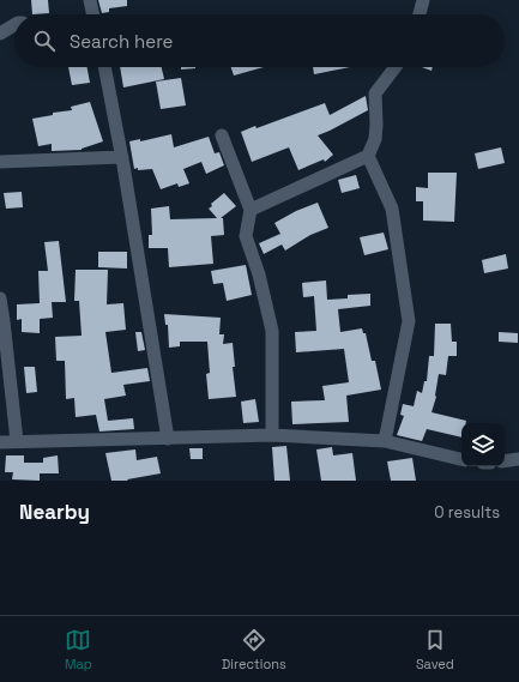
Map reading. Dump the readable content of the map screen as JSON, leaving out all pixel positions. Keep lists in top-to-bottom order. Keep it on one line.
{"page":{"search":"Search here","heading":["Nearby","0 results"],"nav":["Map","Directions","Saved"]}}
